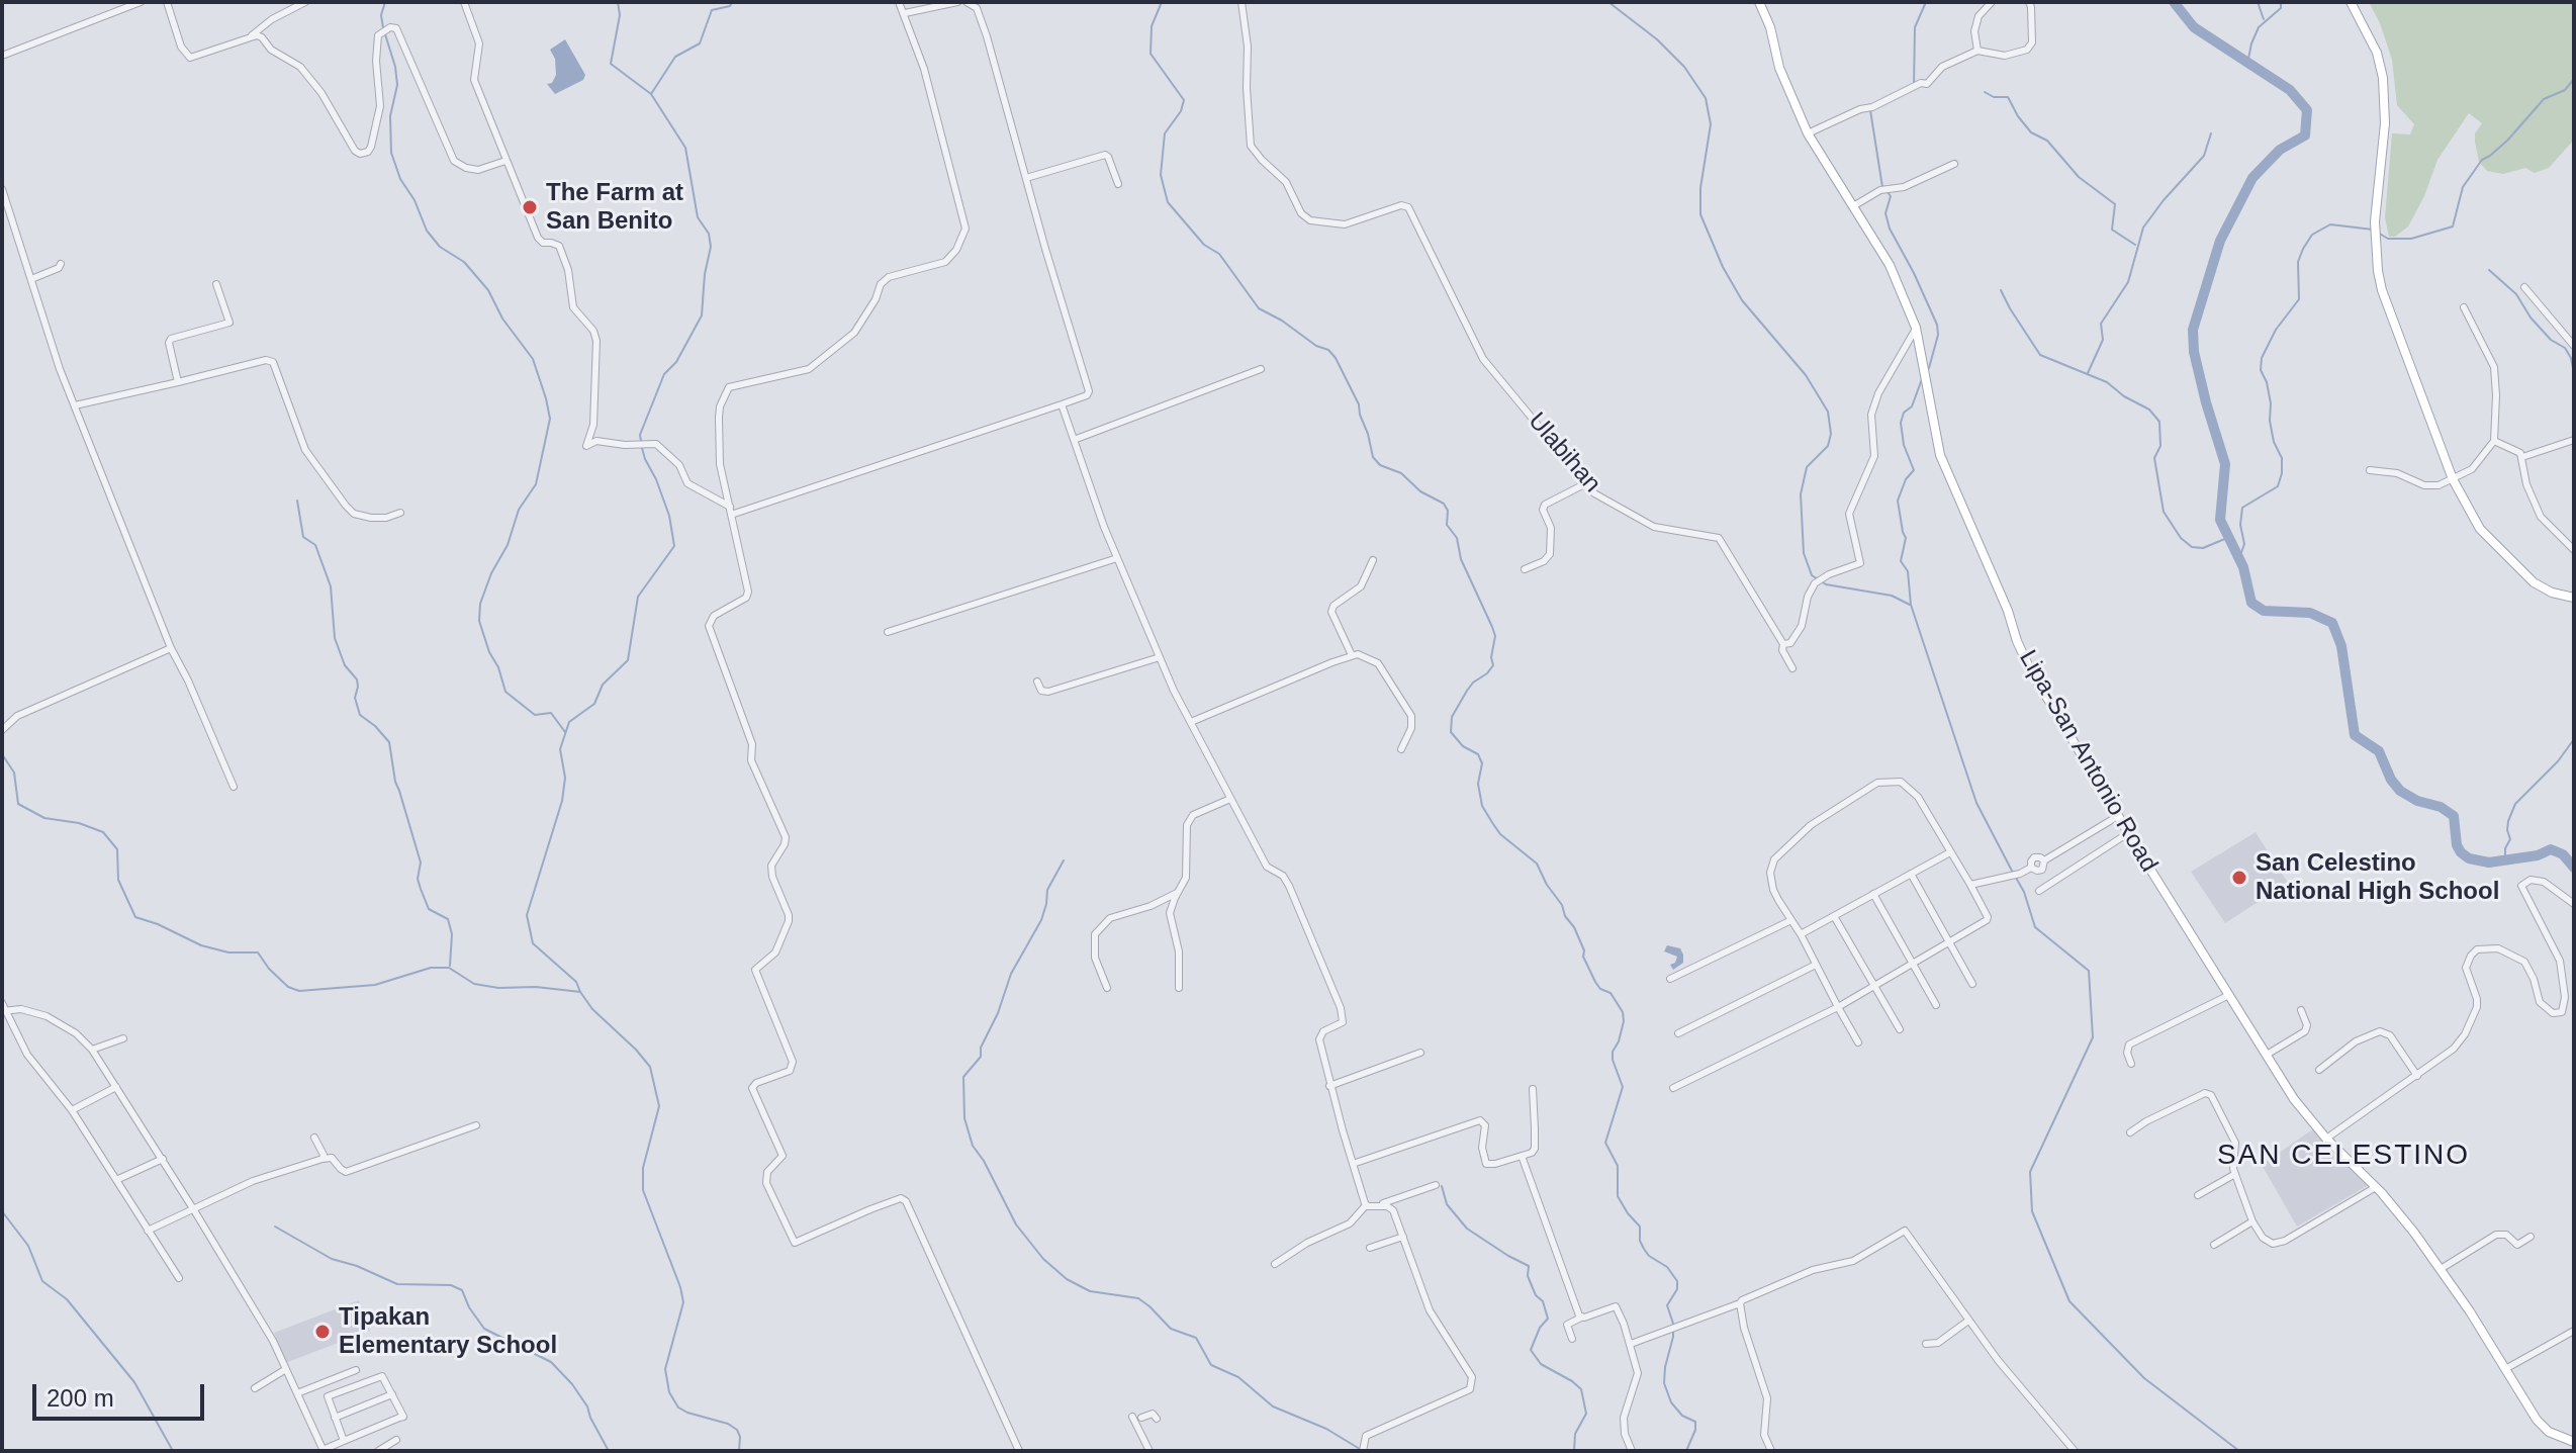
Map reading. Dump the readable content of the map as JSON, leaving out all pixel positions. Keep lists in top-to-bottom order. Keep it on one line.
{"streets":{"main road":["Lipa-San Antonio Road"],"street":["Ulabihan"]},"districts":["SAN CELESTINO"],"places":["The Farm at San Benito","San Celestino National High School","Tipakan Elementary School"],"scale_bar":"200 m"}
